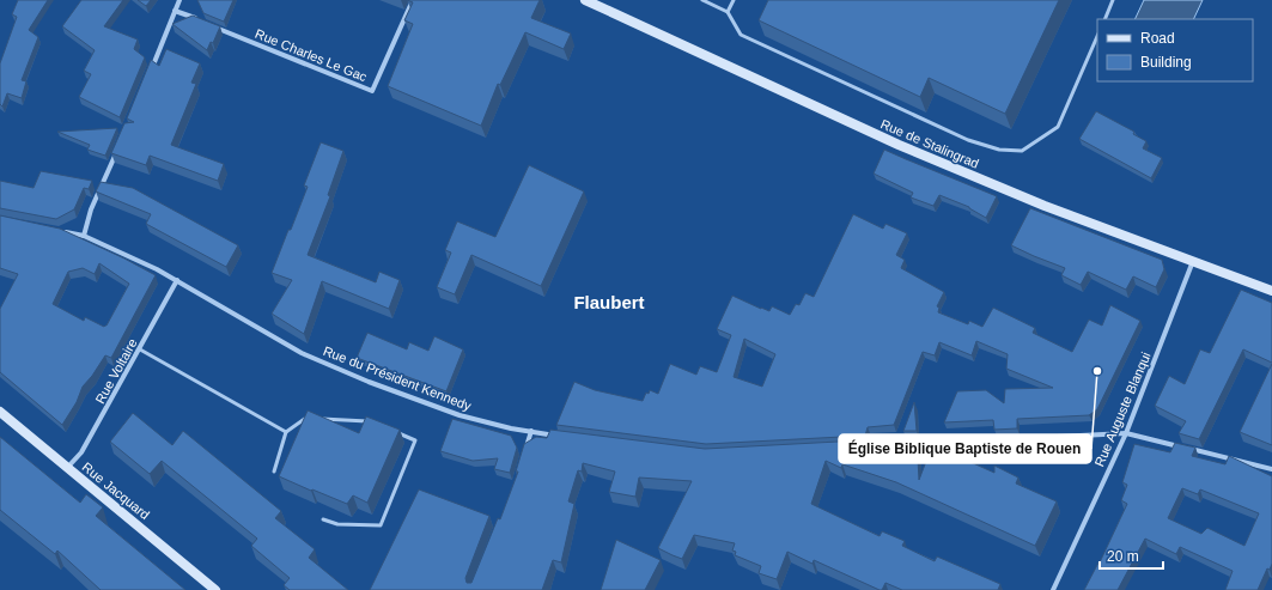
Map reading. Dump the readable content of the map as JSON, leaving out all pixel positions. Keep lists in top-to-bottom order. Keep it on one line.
{"streets":{"street":["Rue Charles Le Gac","Rue de Stalingrad","Rue Voltaire","Rue du Président Kennedy","Rue Auguste Blanqui","Rue Jacquard"]},"crossings":[["Rue de Stalingrad","Rue Auguste Blanqui"],["Rue Voltaire","Rue du Président Kennedy"],["Rue Voltaire","Rue Jacquard"]],"districts":["Flaubert"],"places":["Église Biblique Baptiste de Rouen"],"legend":["Road","Building"],"scale_bar":"20 m"}
